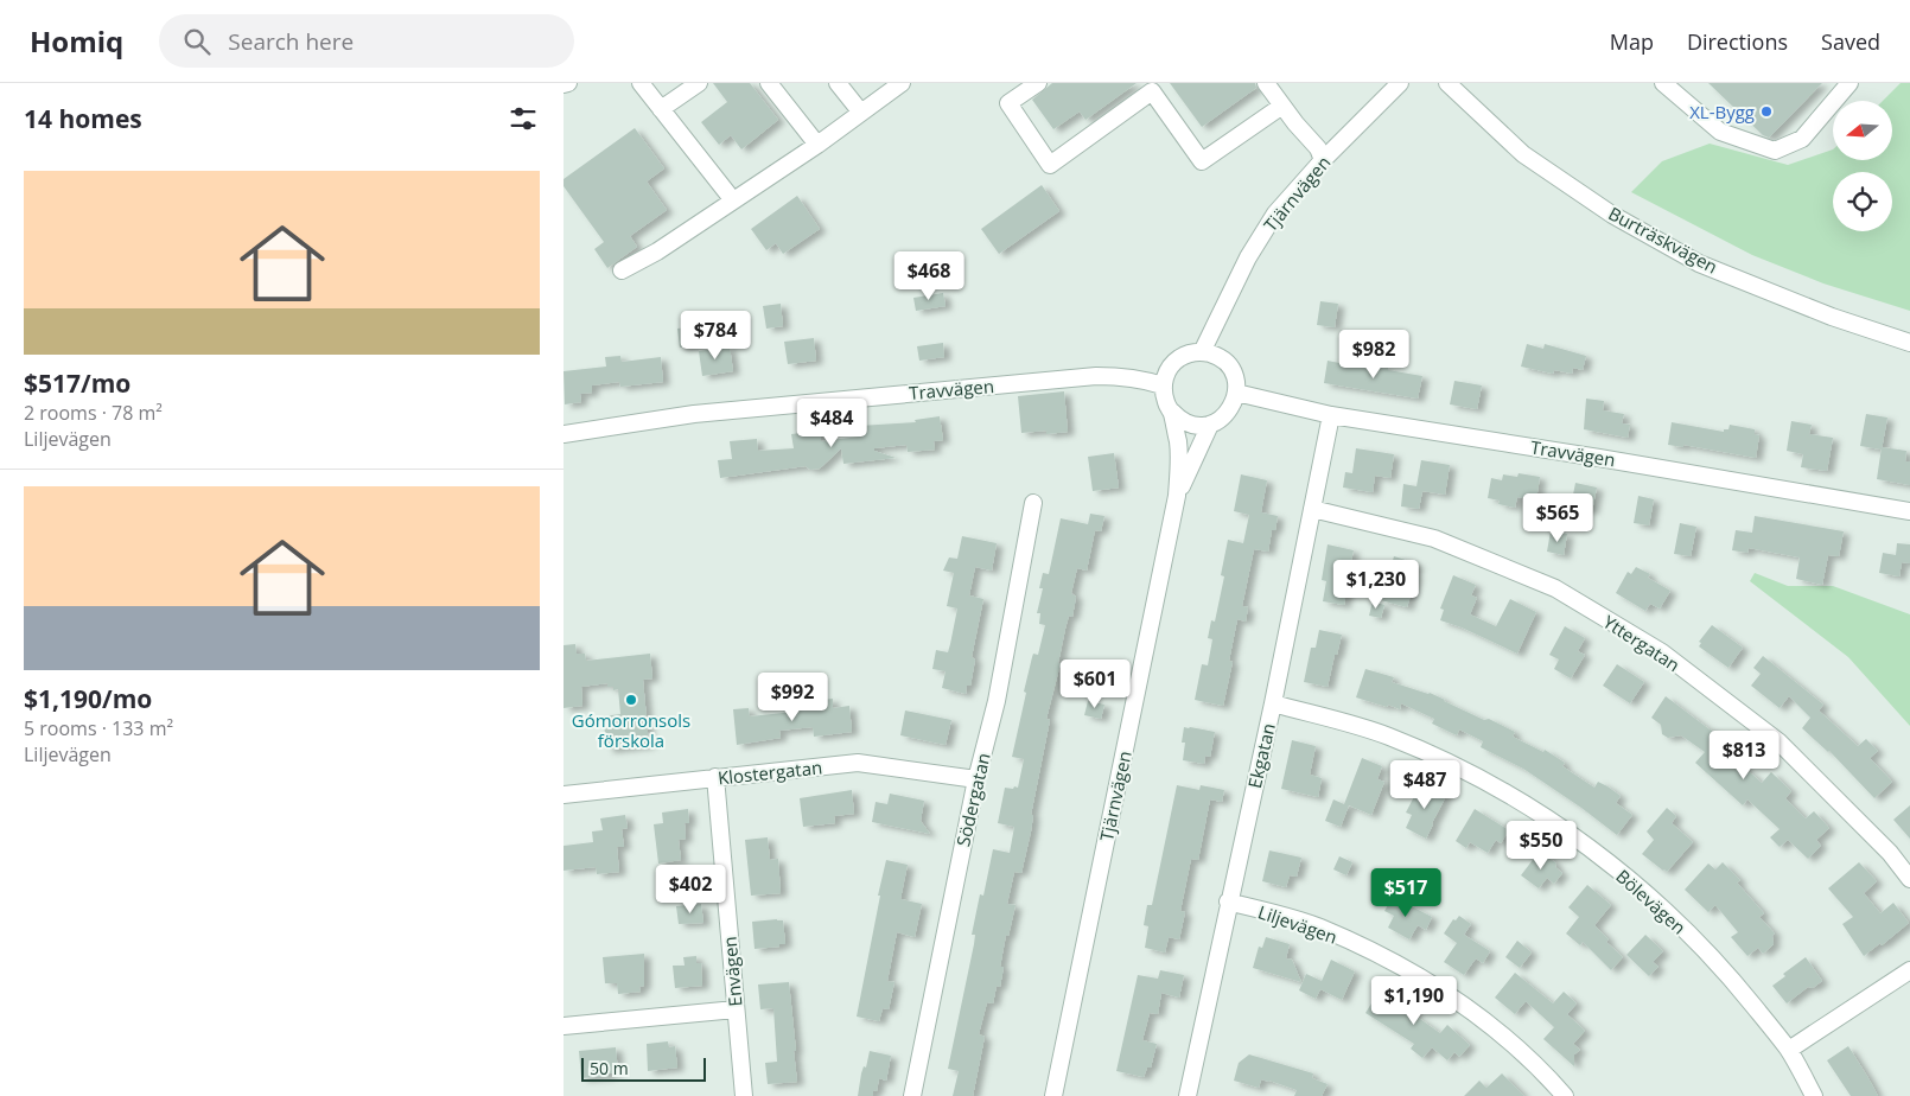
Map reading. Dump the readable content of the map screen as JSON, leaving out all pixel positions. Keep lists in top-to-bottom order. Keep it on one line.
{"streets":{"street":["Tjärnvägen","Burträskvägen","Travvägen","Yttergatan","Ekgatan","Klostergatan","Södergatan","Bölevägen","Liljevägen","Envägen"]},"crossings":[["Tjärnvägen","Travvägen"],["Travvägen","Ekgatan"],["Yttergatan","Ekgatan"],["Ekgatan","Bölevägen"],["Ekgatan","Liljevägen"],["Klostergatan","Södergatan"],["Klostergatan","Envägen"]],"places":["XL-Bygg","Gómorronsols förskola"],"scale_bar":"50 m","north":"left","page":{"header":"Homiq","search":"Search here","nav":["Map","Directions","Saved"],"heading":"14 homes","list":[{"name":"$517/mo","note":"2 rooms · 78 m² · Liljevägen"},{"name":"$1,190/mo","note":"5 rooms · 133 m² · Liljevägen"}],"price":["$468","$784","$982","$484","$565","$1,230","$601","$992","$813","$487","$550","$402","$517","$1,190"],"scale":"50 m"}}
